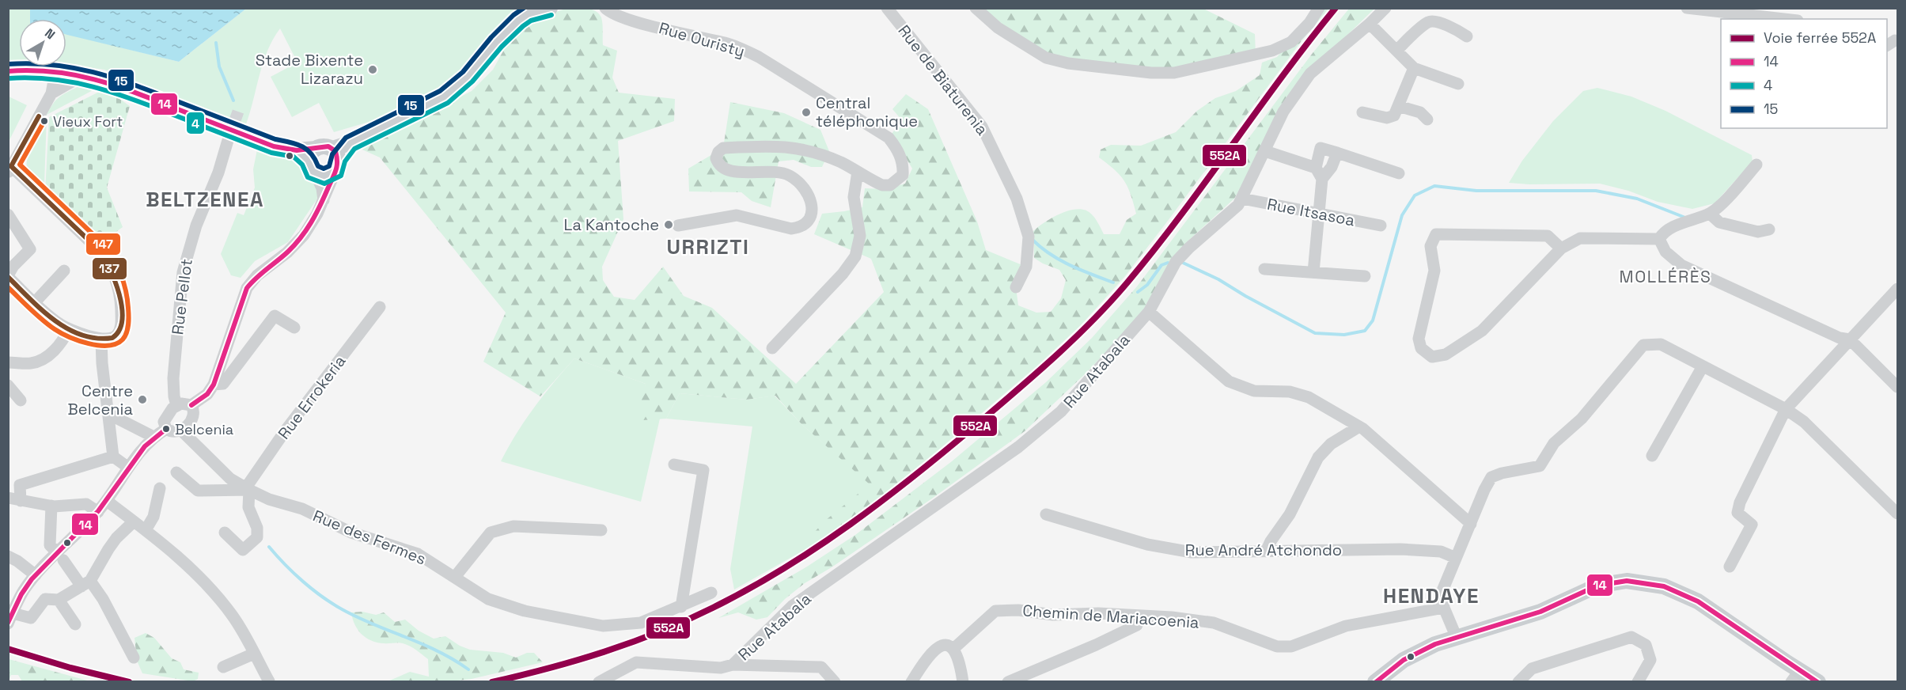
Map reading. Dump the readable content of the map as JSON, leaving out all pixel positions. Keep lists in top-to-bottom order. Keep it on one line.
{"streets":{"street":["Rue Ouristy","Rue de Biaturenia","Rue Itsasoa","Rue Pellot","Rue Atabala","Rue Errokeria","Rue des Fermes","Rue André Atchondo","Chemin de Mariacoenia"]},"crossings":[["Rue Itsasoa","Rue Atabala"],["Rue Pellot","Rue des Fermes"],["Rue Errokeria","Rue des Fermes"]],"districts":["BELTZENEA","URRIZTI","MOLLÉRÈS","HENDAYE"],"places":["Stade Bixente Lizarazu","Central téléphonique","Vieux Fort","La Kantoche","Centre Belcenia","Belcenia"],"lines":["rail line 552A","transit line 15","transit line 4","transit line 14","transit line 137","transit line 147"],"legend":["Voie ferrée 552A","14","4","15"],"north":"top right"}
